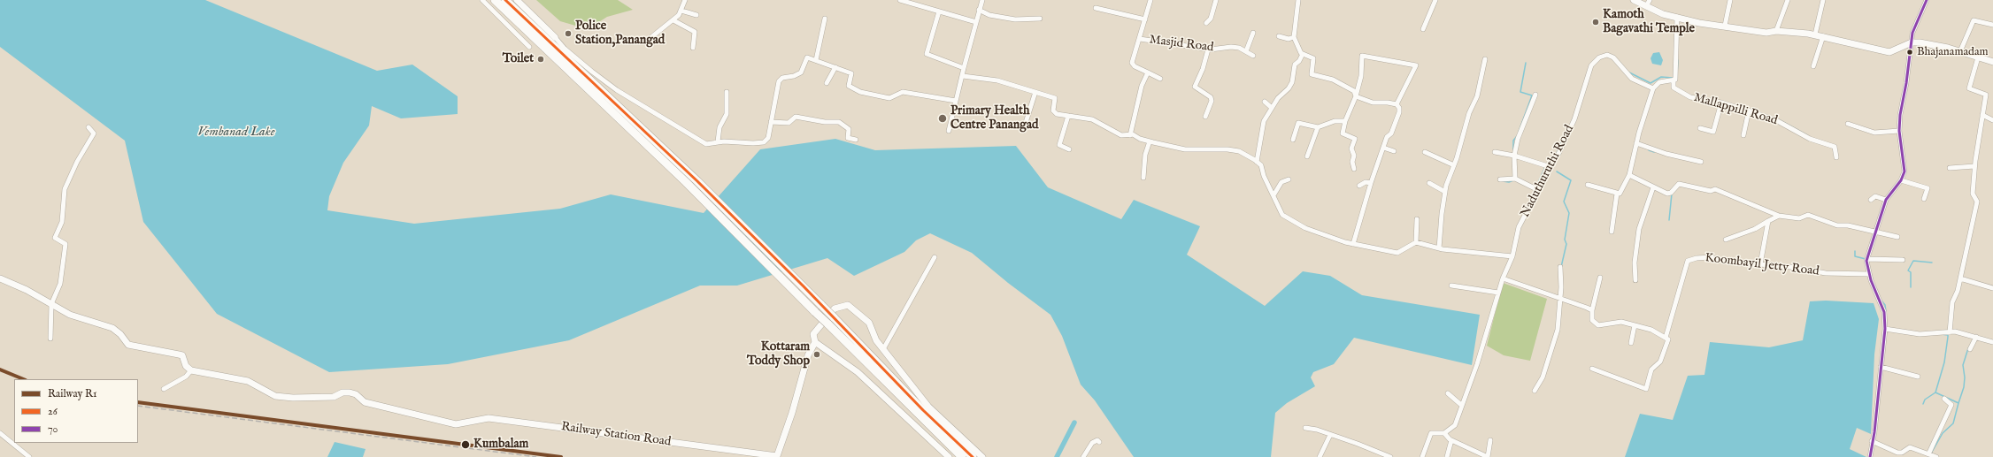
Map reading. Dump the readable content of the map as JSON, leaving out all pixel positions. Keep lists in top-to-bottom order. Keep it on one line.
{"streets":{"street":["Masjid Road","Mallappilli Road","Naduthuruthi Road","Koombayil Jetty Road","Railway Station Road"]},"water":["Vembanad Lake"],"places":["Kamoth Bagavathi Temple","Police Station,Panangad","Bhajanamadam","Toilet","Primary Health Centre Panangad","Kottaram Toddy Shop","Kumbalam"],"lines":["transit line 26","transit line 70","rail line R1"],"legend":["Railway R1","26","70"]}
